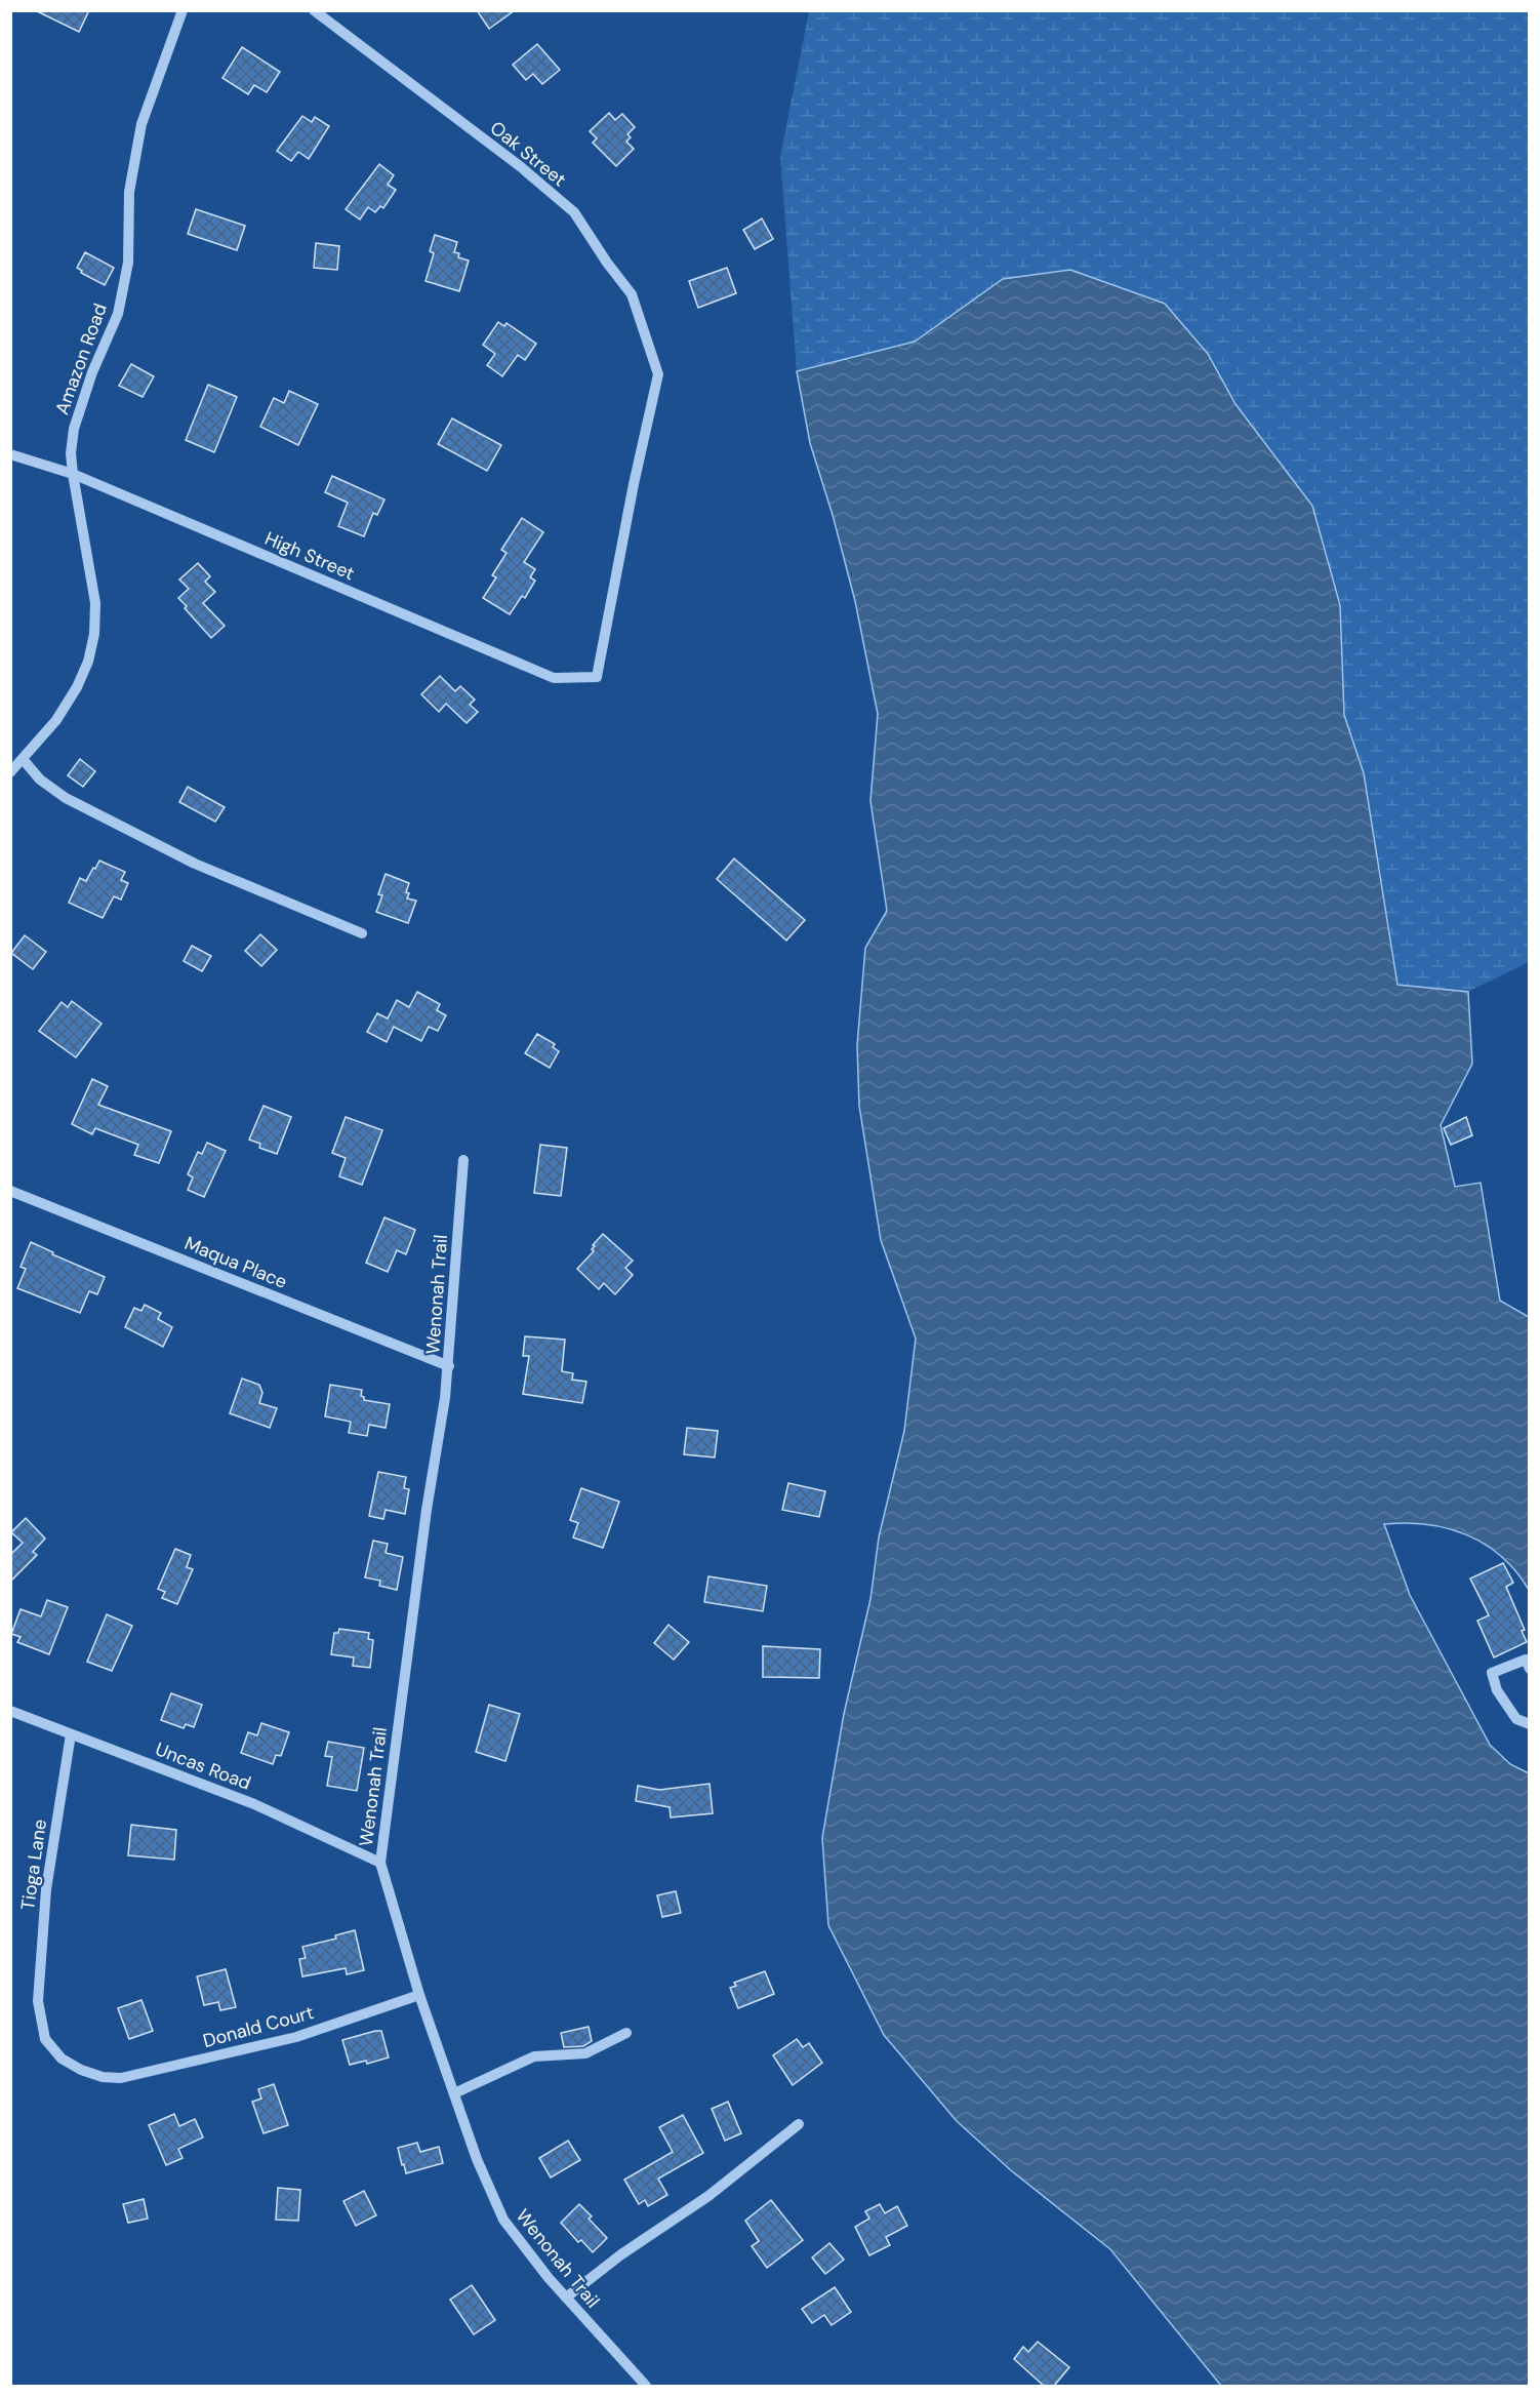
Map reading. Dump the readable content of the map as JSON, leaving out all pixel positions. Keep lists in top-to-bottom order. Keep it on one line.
{"streets":{"street":["Oak Street","Amazon Road","High Street","Maqua Place","Wenonah Trail","Uncas Road","Tioga Lane","Donald Court"]},"crossings":[["Oak Street","High Street"],["Amazon Road","High Street"],["Maqua Place","Wenonah Trail"],["Wenonah Trail","Uncas Road"],["Wenonah Trail","Donald Court"],["Uncas Road","Tioga Lane"],["Tioga Lane","Donald Court"]]}
